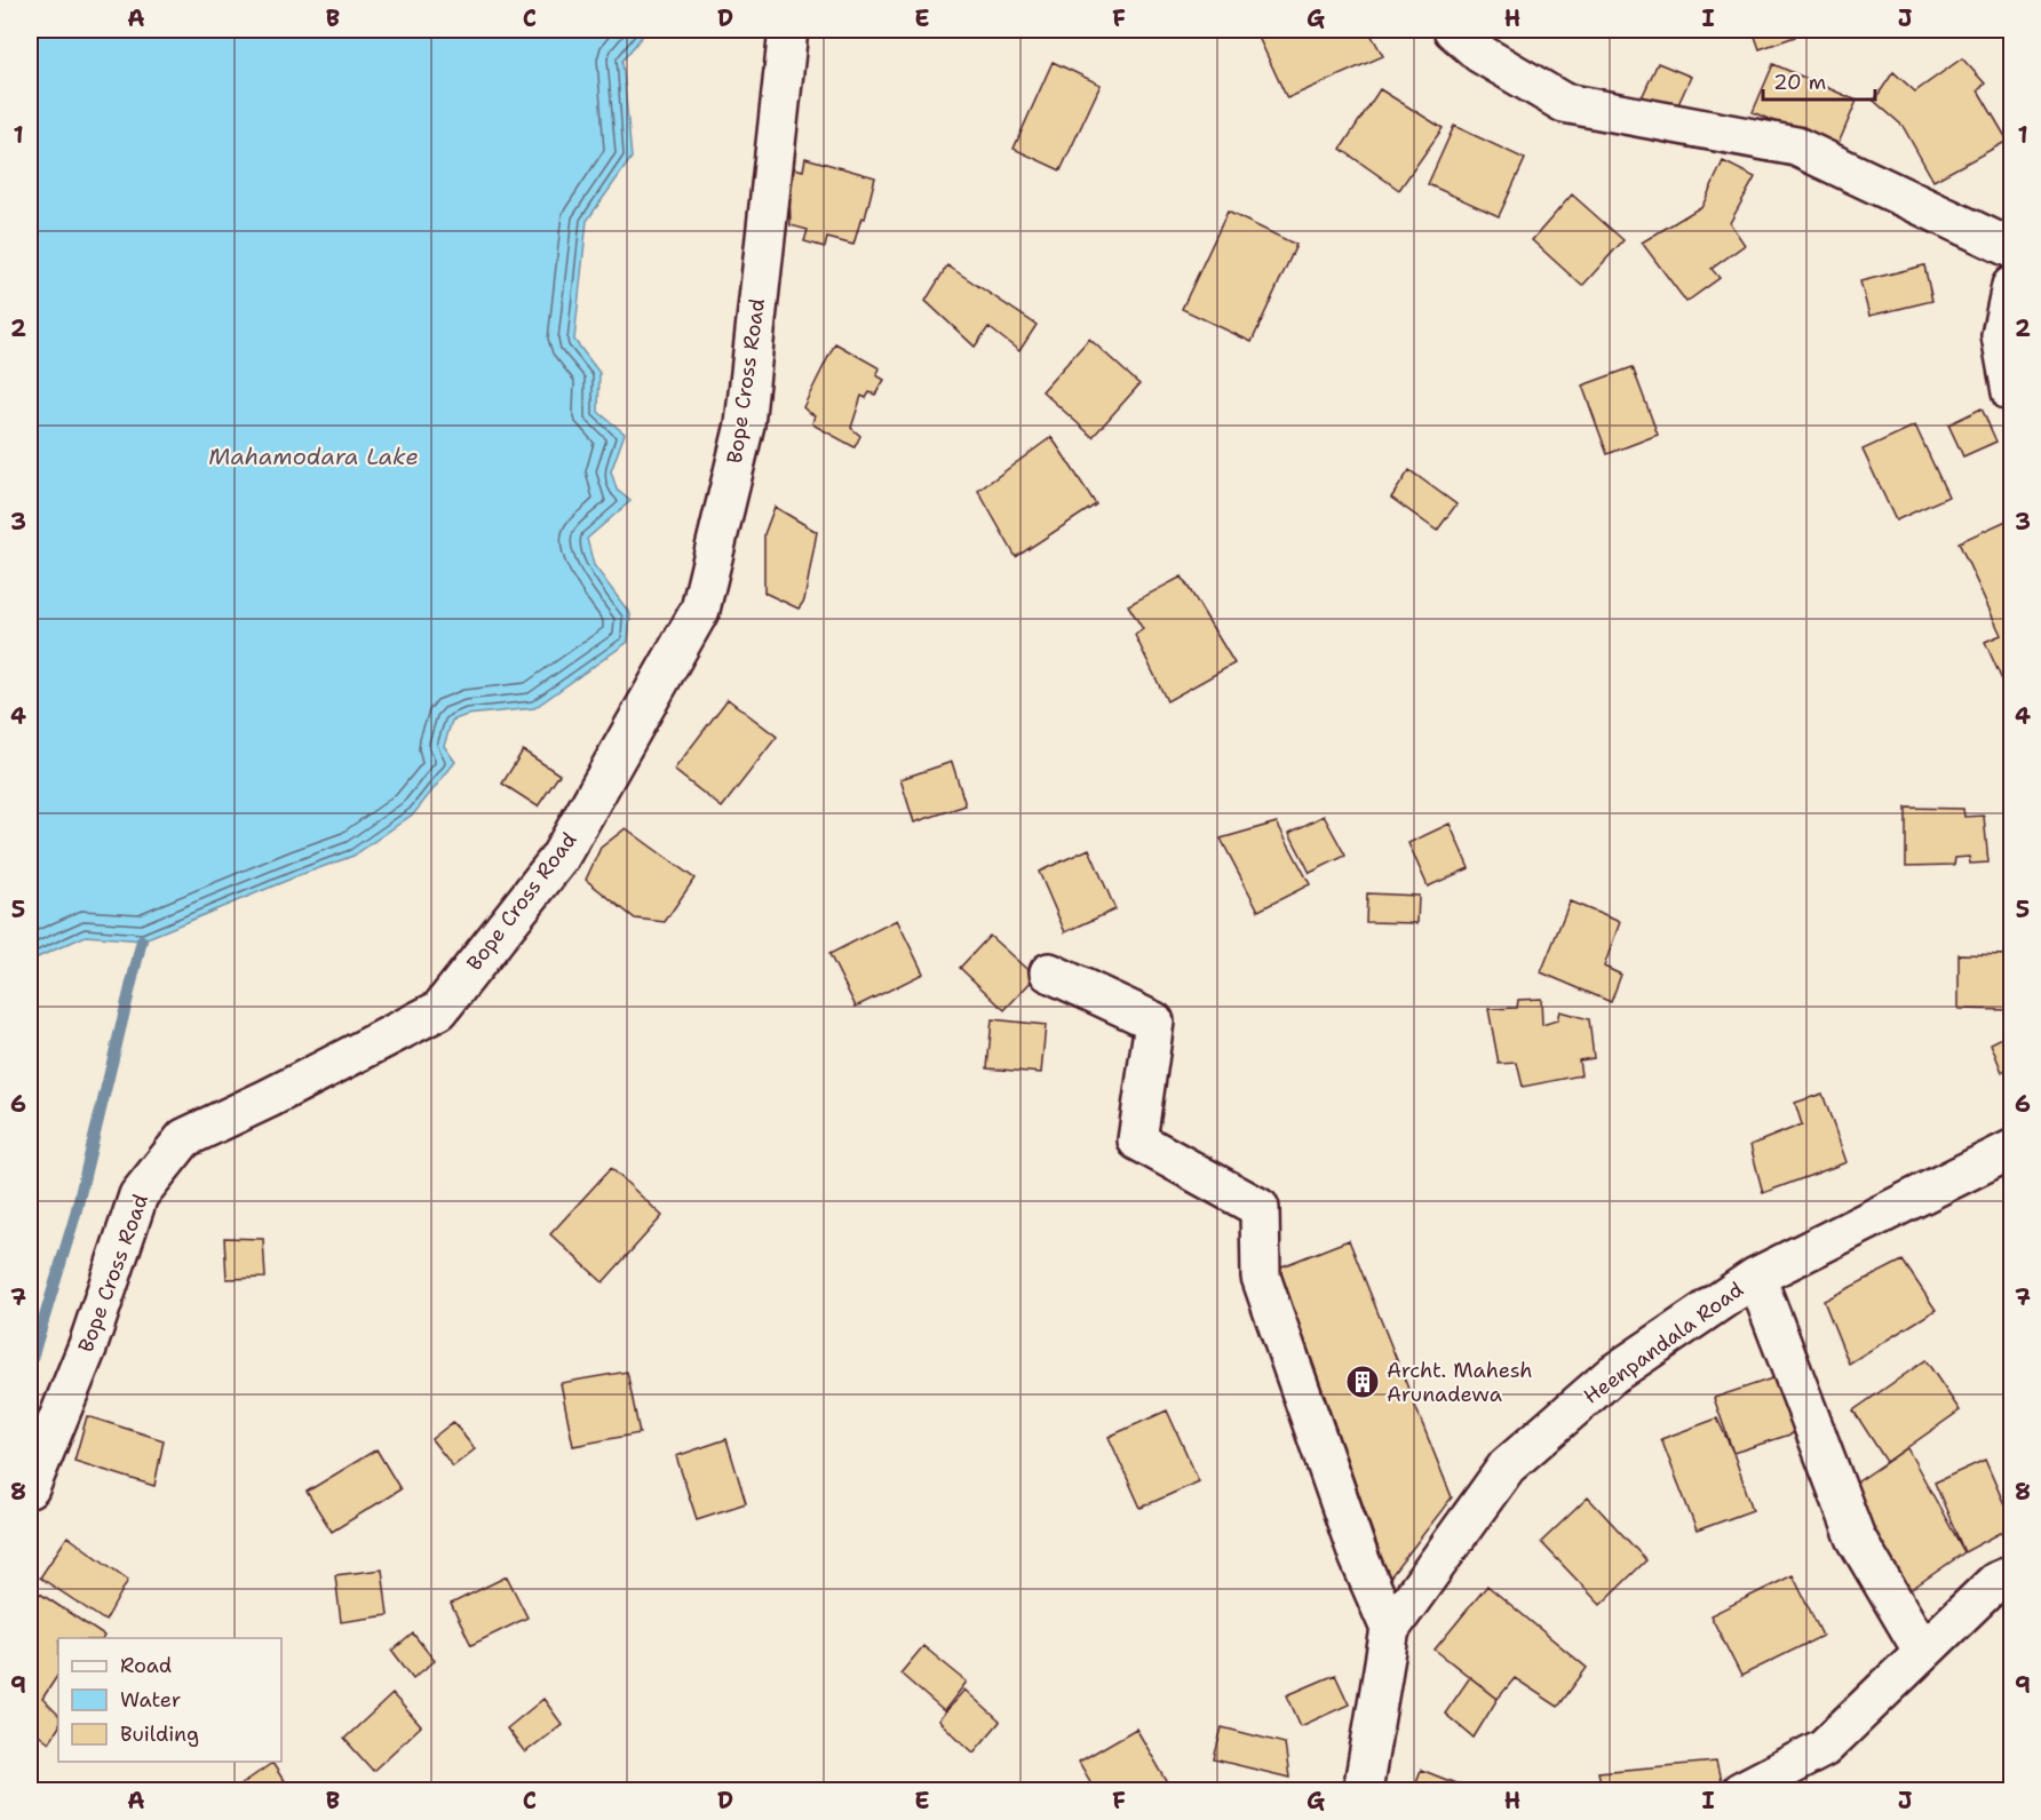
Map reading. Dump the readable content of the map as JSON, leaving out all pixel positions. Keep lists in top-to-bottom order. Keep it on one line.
{"streets":{"street":["Bope Cross Road","Heenpandala Road"]},"water":["Mahamodara Lake"],"places":{"building":["Archt. Mahesh Arunadewa"]},"legend":["Road","Water","Building"],"scale_bar":"20 m","grid":{"columns":["A","B","C","D","E","F","G","H","I","J"],"rows":["1","2","3","4","5","6","7","8","9"]}}
